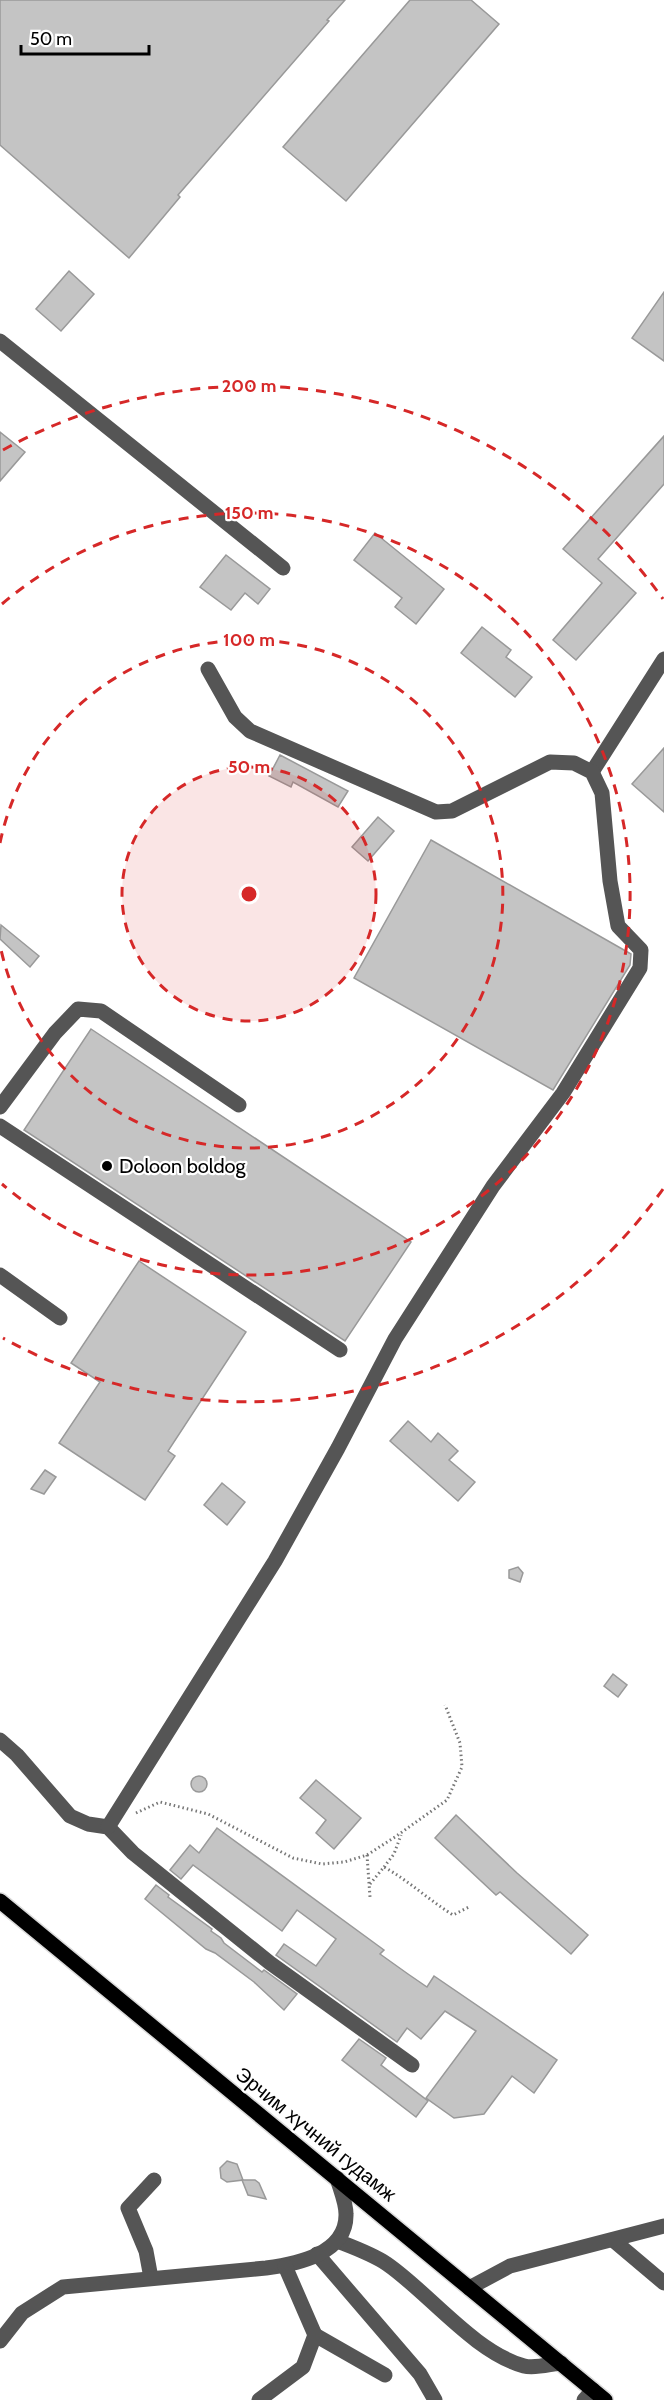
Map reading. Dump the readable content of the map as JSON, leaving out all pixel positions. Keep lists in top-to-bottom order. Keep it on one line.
{"streets":{"main road":["Эрчим хүчний гудамж"]},"places":["Doloon boldog"],"scale_bar":"50 m","rings":["200 m","150 m","100 m","50 m"]}
